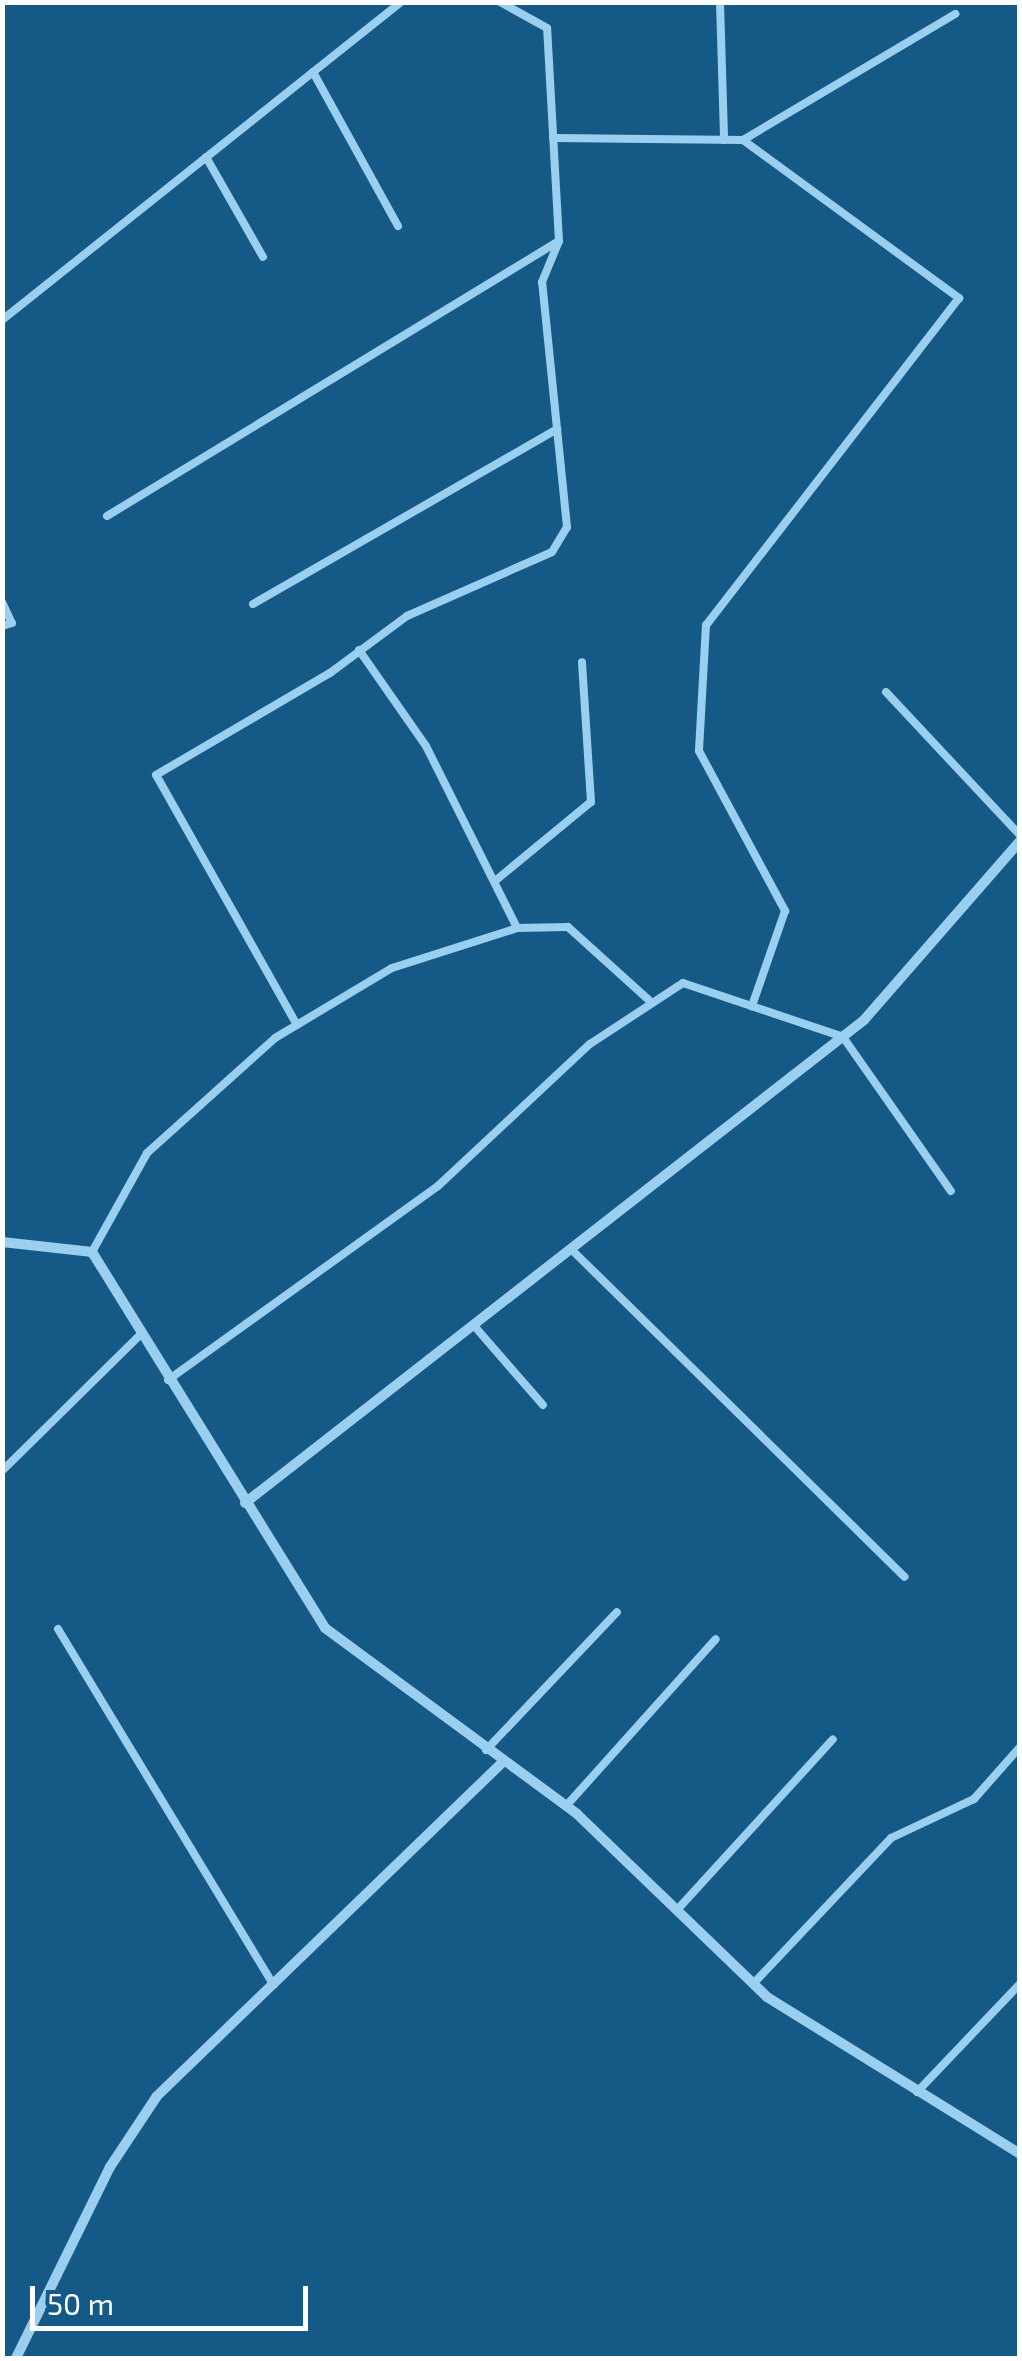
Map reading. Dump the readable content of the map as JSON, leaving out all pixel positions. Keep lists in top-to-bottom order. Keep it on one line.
{"scale_bar":"50 m"}
